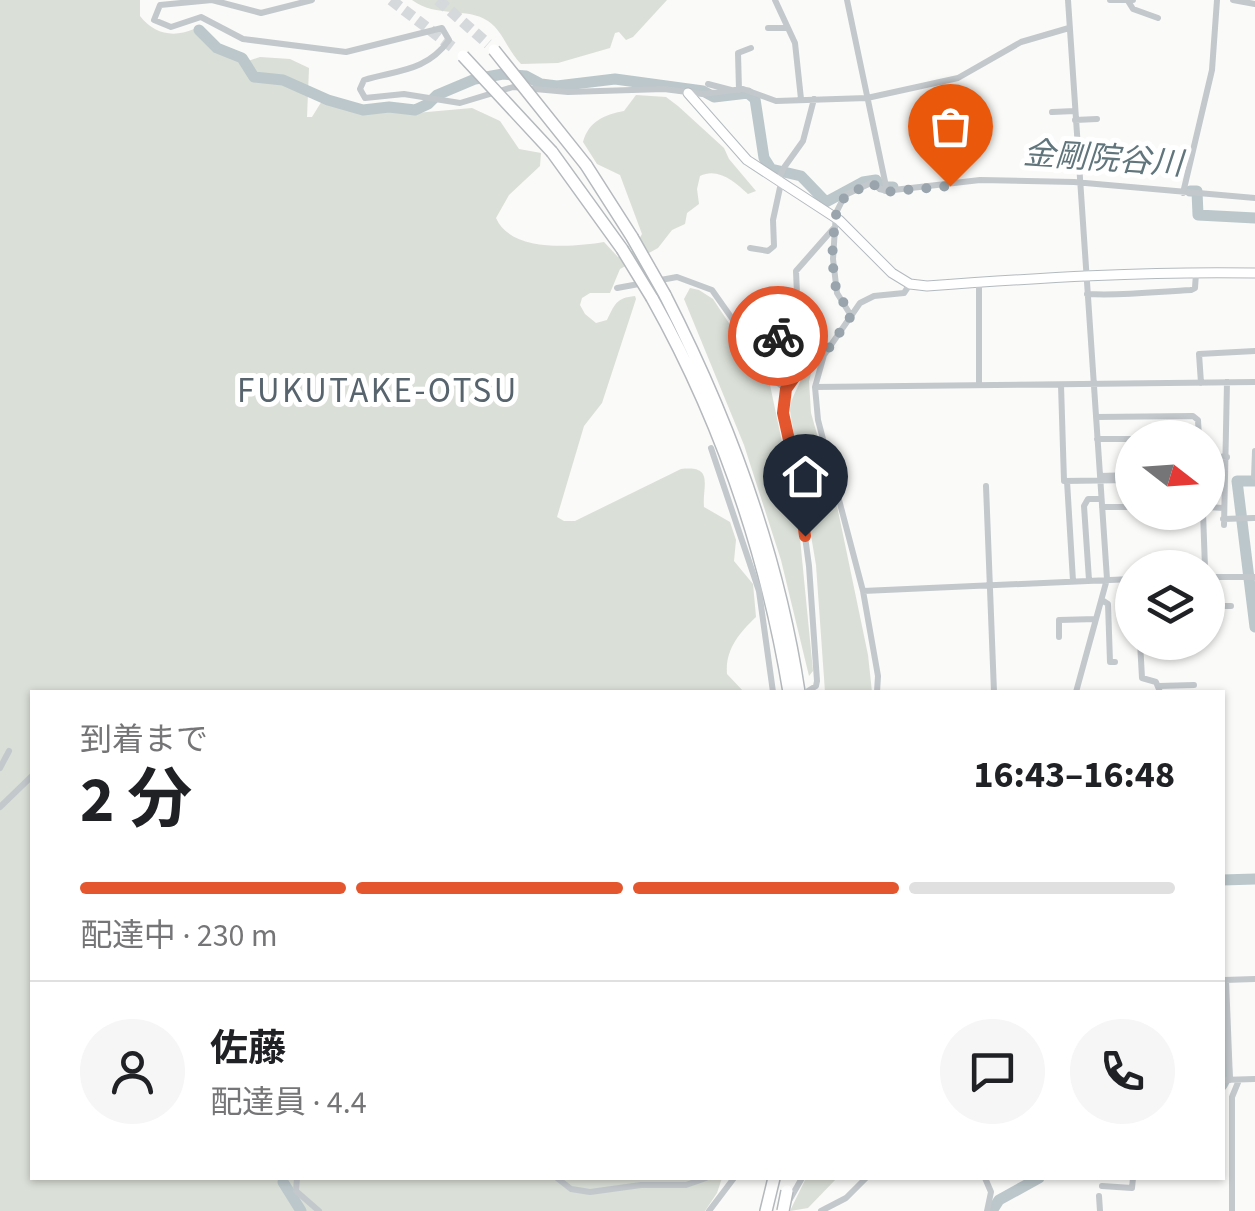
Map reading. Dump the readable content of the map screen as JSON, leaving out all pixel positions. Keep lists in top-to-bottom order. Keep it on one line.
{"districts":["FUKUTAKE-OTSU"],"water":["金剛院谷川"],"north":"right","page":{"heading":["2 分","到着まで","16:43–16:48"],"panel":["佐藤","配達員 · 4.4"],"bar":"配達中 · 230 m"}}
